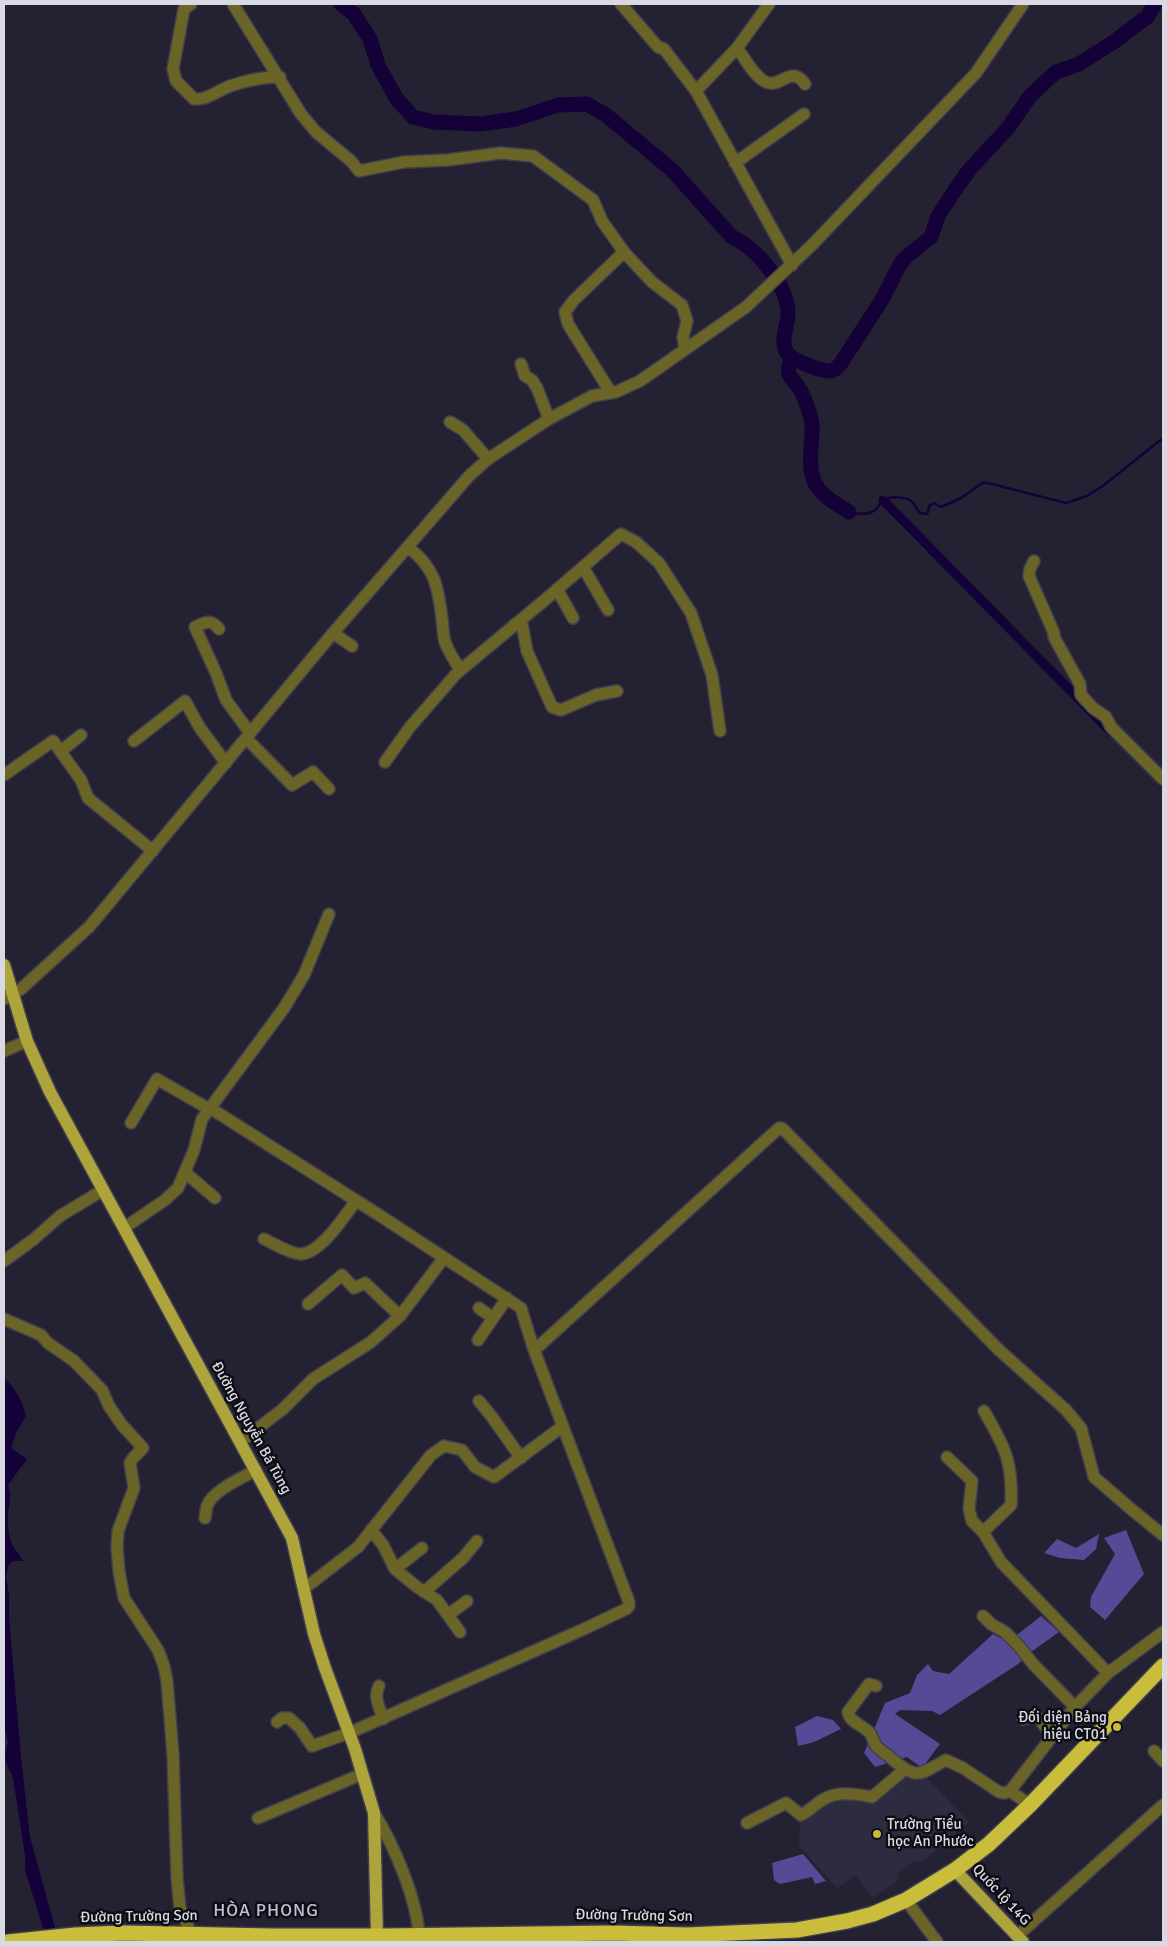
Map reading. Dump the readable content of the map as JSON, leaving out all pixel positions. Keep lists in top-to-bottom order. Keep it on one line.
{"streets":{"highway":["Đường Trường Sơn"],"main road":["Đường Nguyễn Bá Tùng","Quốc lộ 14G"]},"crossings":[["Đường Nguyễn Bá Tùng","Đường Trường Sơn"],["Quốc lộ 14G","Đường Trường Sơn"]],"districts":["HÒA PHONG"],"places":["Đối diện Bảng hiệu CT01","Trường Tiểu học An Phước"]}
